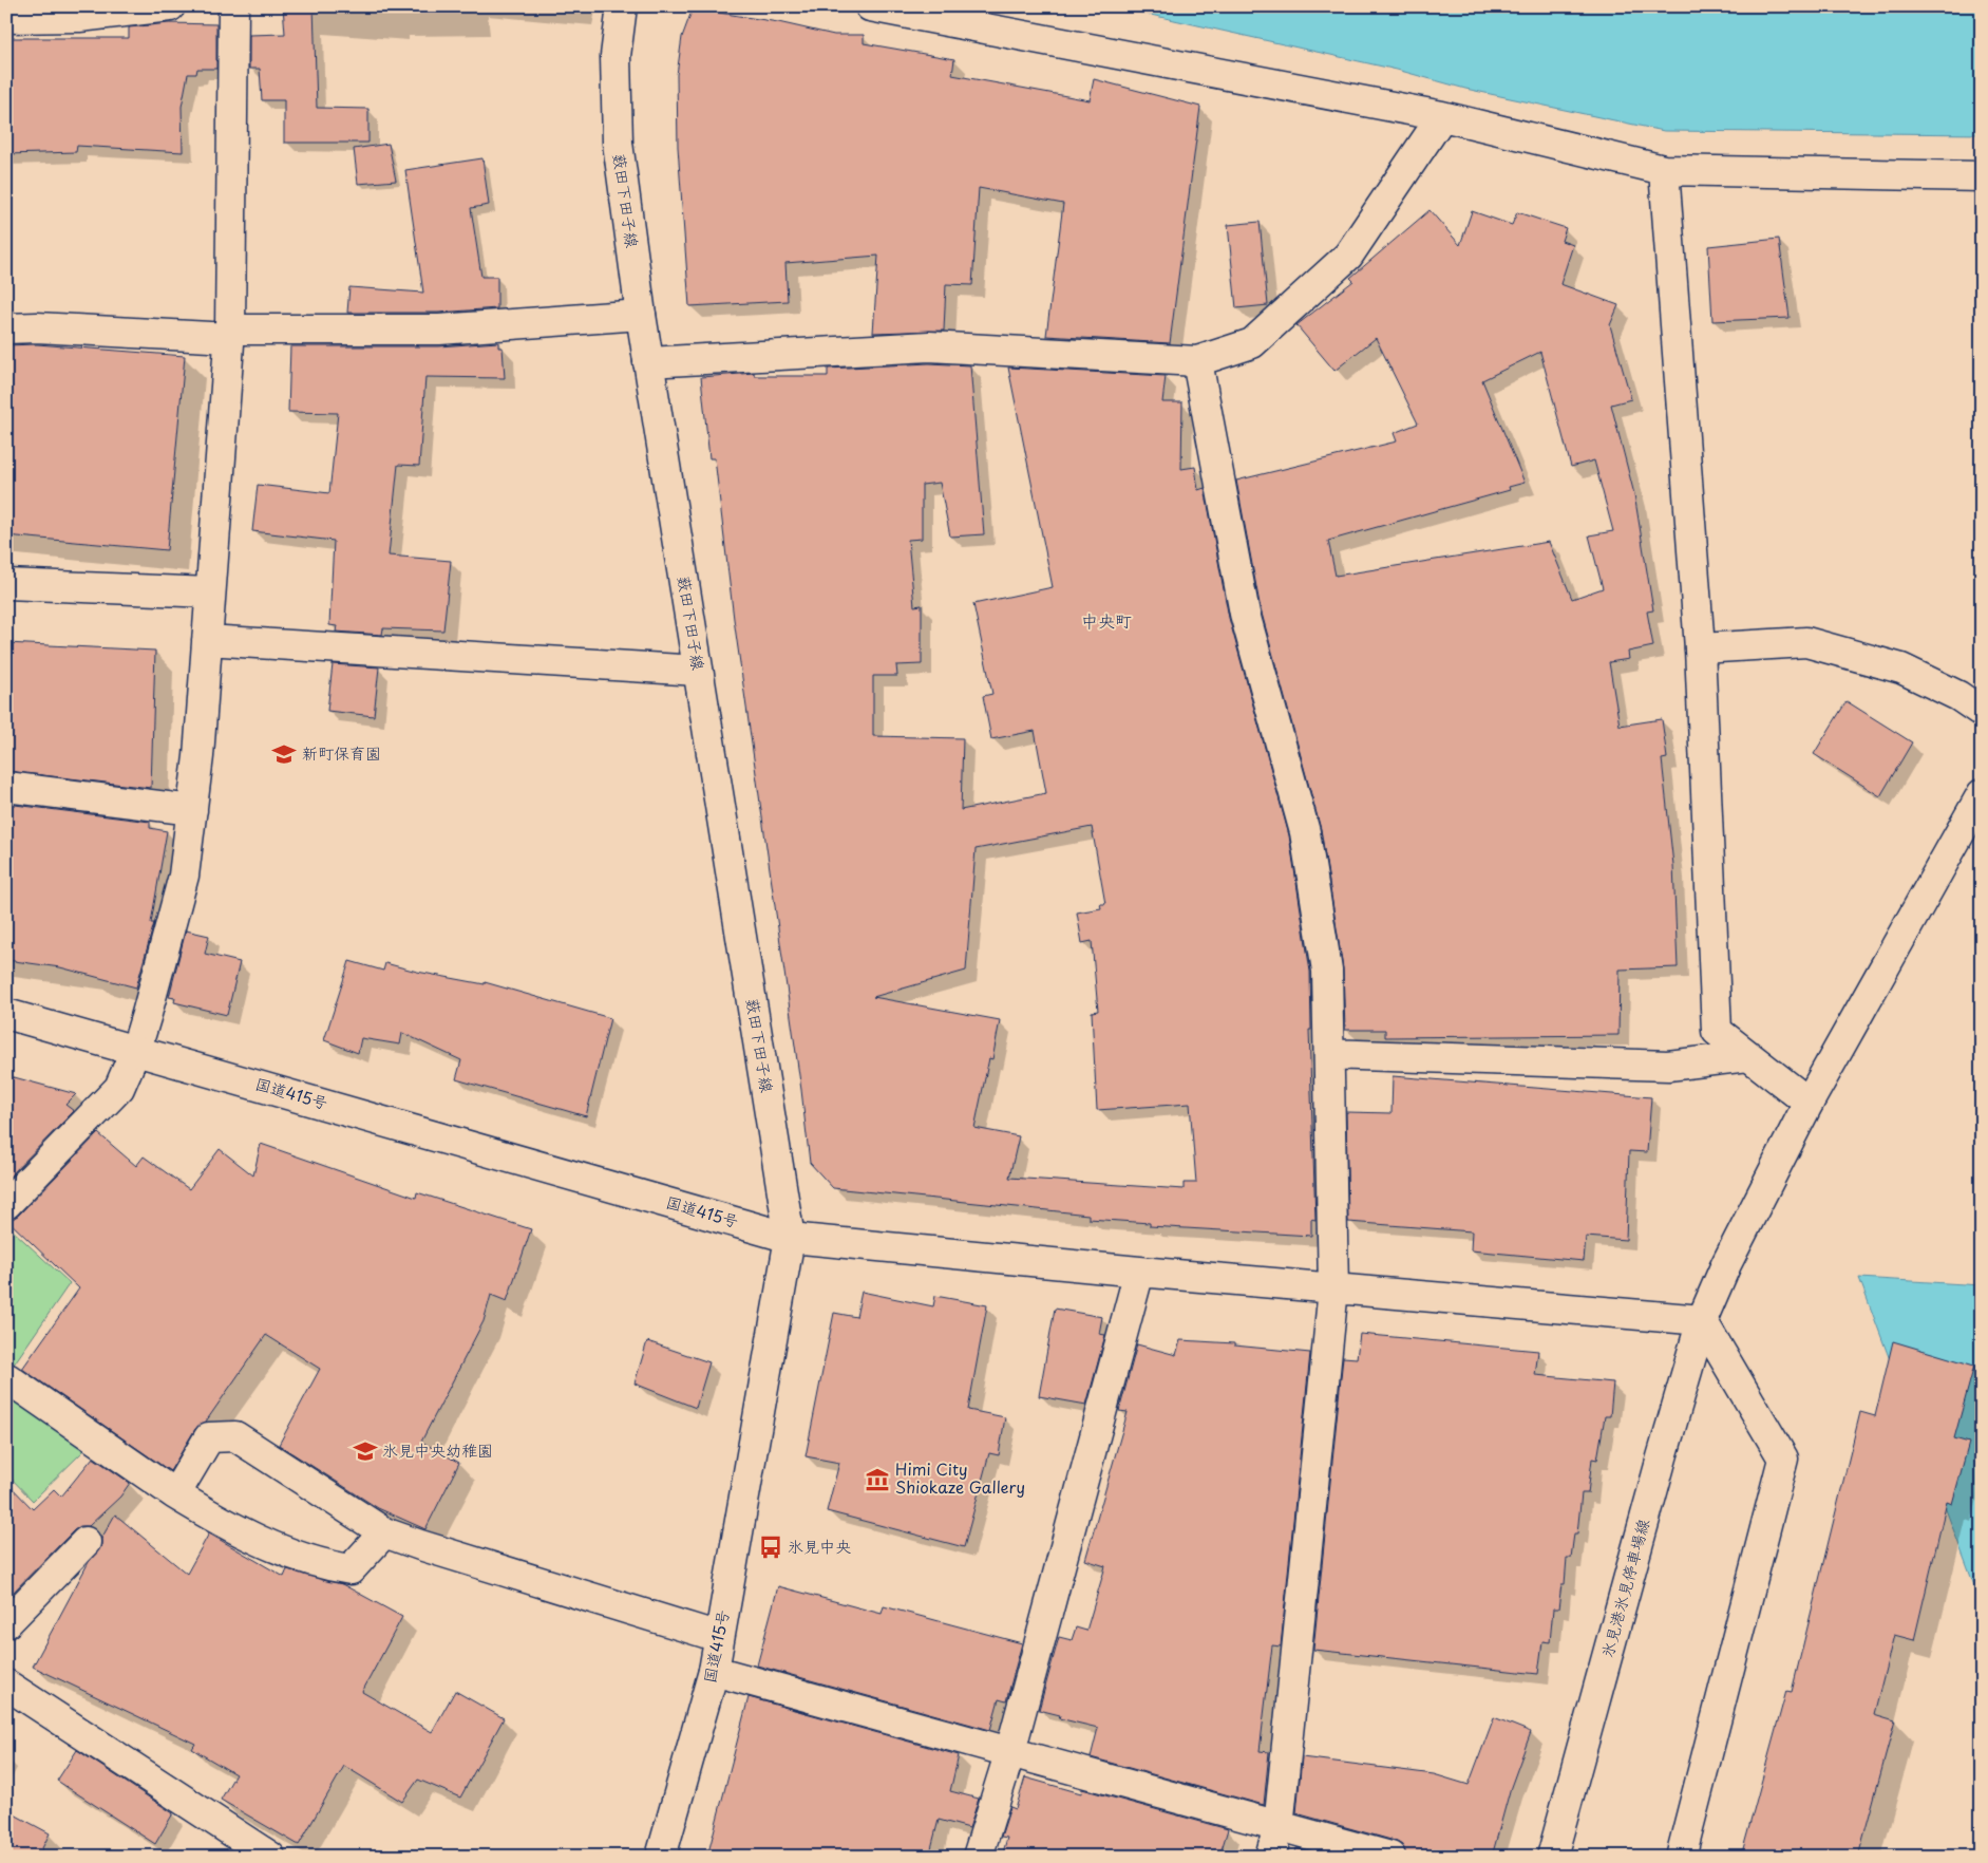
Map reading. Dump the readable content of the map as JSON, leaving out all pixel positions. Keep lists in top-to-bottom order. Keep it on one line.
{"streets":{"main road":["薮田下田子線","国道415号","氷見港氷見停車場線"]},"crossings":[["薮田下田子線","国道415号"]],"districts":["中央町"],"places":{"school or university":["新町保育園","氷見中央幼稚園"],"museum":["Himi City Shiokaze Gallery"],"bus stop":["氷見中央"]}}
